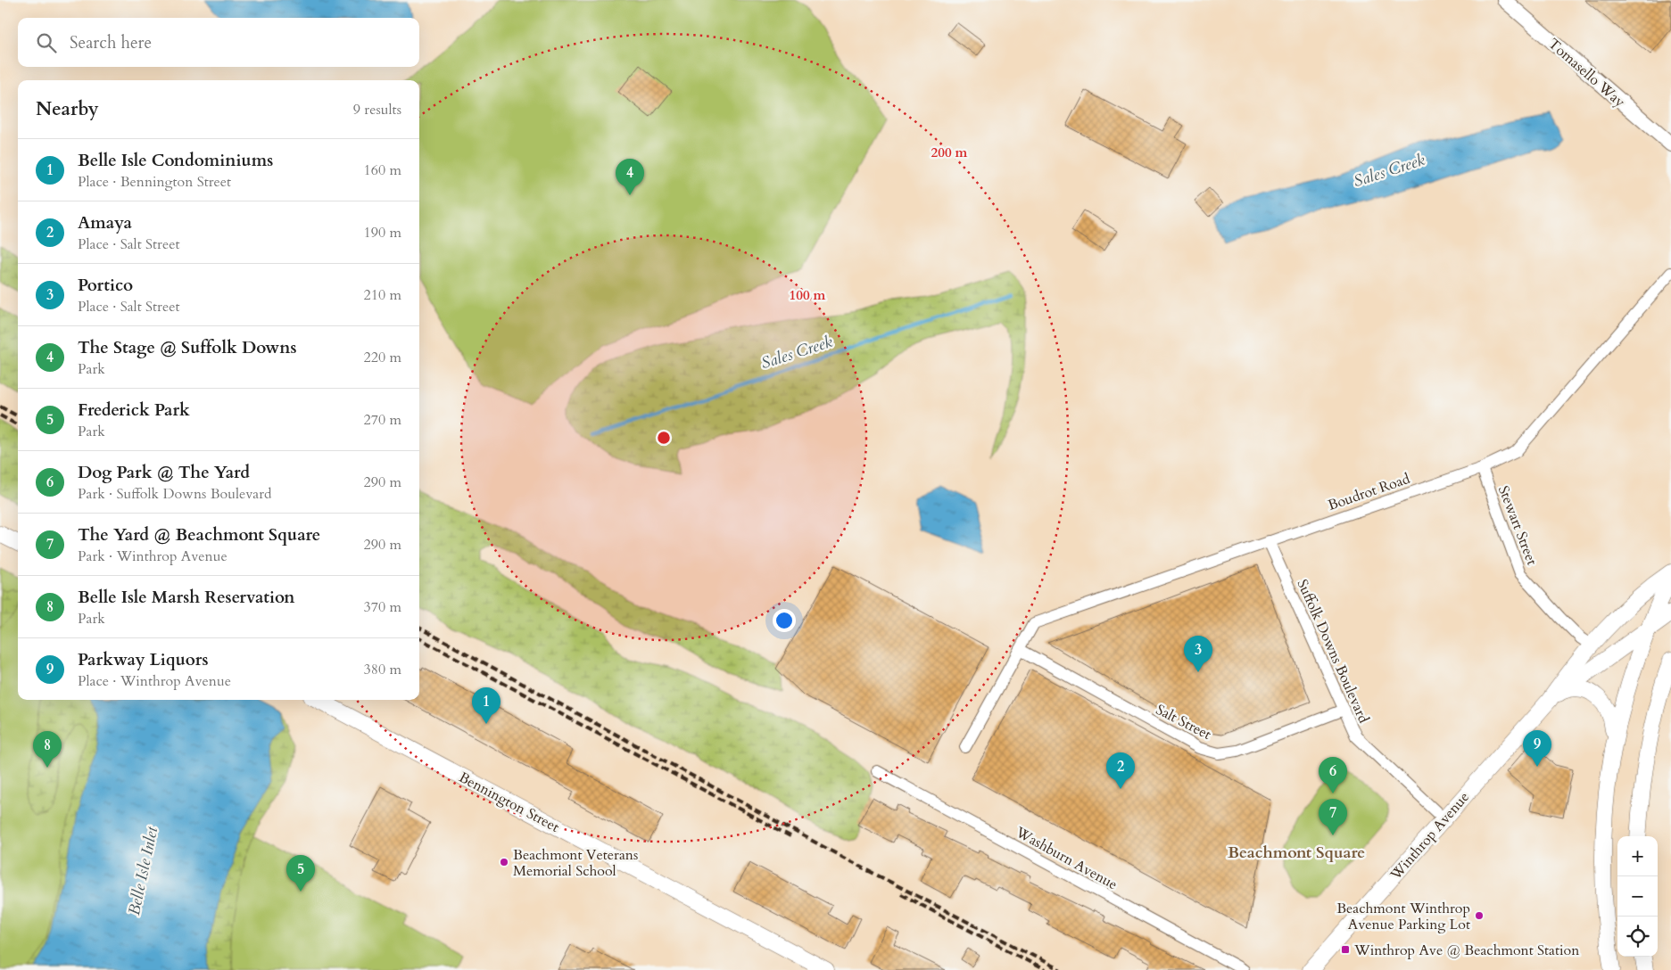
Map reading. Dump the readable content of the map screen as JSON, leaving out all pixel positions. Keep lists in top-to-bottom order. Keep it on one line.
{"streets":{"main road":["Bennington Street","Winthrop Avenue"],"street":["Tomasello Way","Boudrot Road","Stewart Street","Suffolk Downs Boulevard","Salt Street","Washburn Avenue"]},"crossings":[["Boudrot Road","Stewart Street"],["Boudrot Road","Suffolk Downs Boulevard"],["Boudrot Road","Salt Street"],["Stewart Street","Winthrop Avenue"],["Suffolk Downs Boulevard","Salt Street"],["Suffolk Downs Boulevard","Winthrop Avenue"]],"districts":["Beachmont Square"],"water":["Sales Creek","Belle Isle Inlet"],"places":{"other":["Beachmont Veterans Memorial School","Beachmont Winthrop Avenue Parking Lot"],"transit":["Winthrop Ave @ Beachmont Station"]},"page":{"search":"Search here","heading":["Nearby","9 results"],"list":[{"mark":"1","name":"Belle Isle Condominiums","note":"Place · Bennington Street","value":"160 m"},{"mark":"2","name":"Amaya","note":"Place · Salt Street","value":"190 m"},{"mark":"3","name":"Portico","note":"Place · Salt Street","value":"210 m"},{"mark":"4","name":"The Stage @ Suffolk Downs","note":"Park","value":"220 m"},{"mark":"5","name":"Frederick Park","note":"Park","value":"270 m"},{"mark":"6","name":"Dog Park @ The Yard","note":"Park · Suffolk Downs Boulevard","value":"290 m"},{"mark":"7","name":"The Yard @ Beachmont Square","note":"Park · Winthrop Avenue","value":"290 m"},{"mark":"8","name":"Belle Isle Marsh Reservation","note":"Park","value":"370 m"},{"mark":"9","name":"Parkway Liquors","note":"Place · Winthrop Avenue","value":"380 m"}],"pins":["4","3","1","9","8","2","6","7","5"],"map_buttons":["+","−"]},"rings":["200 m","100 m"]}
